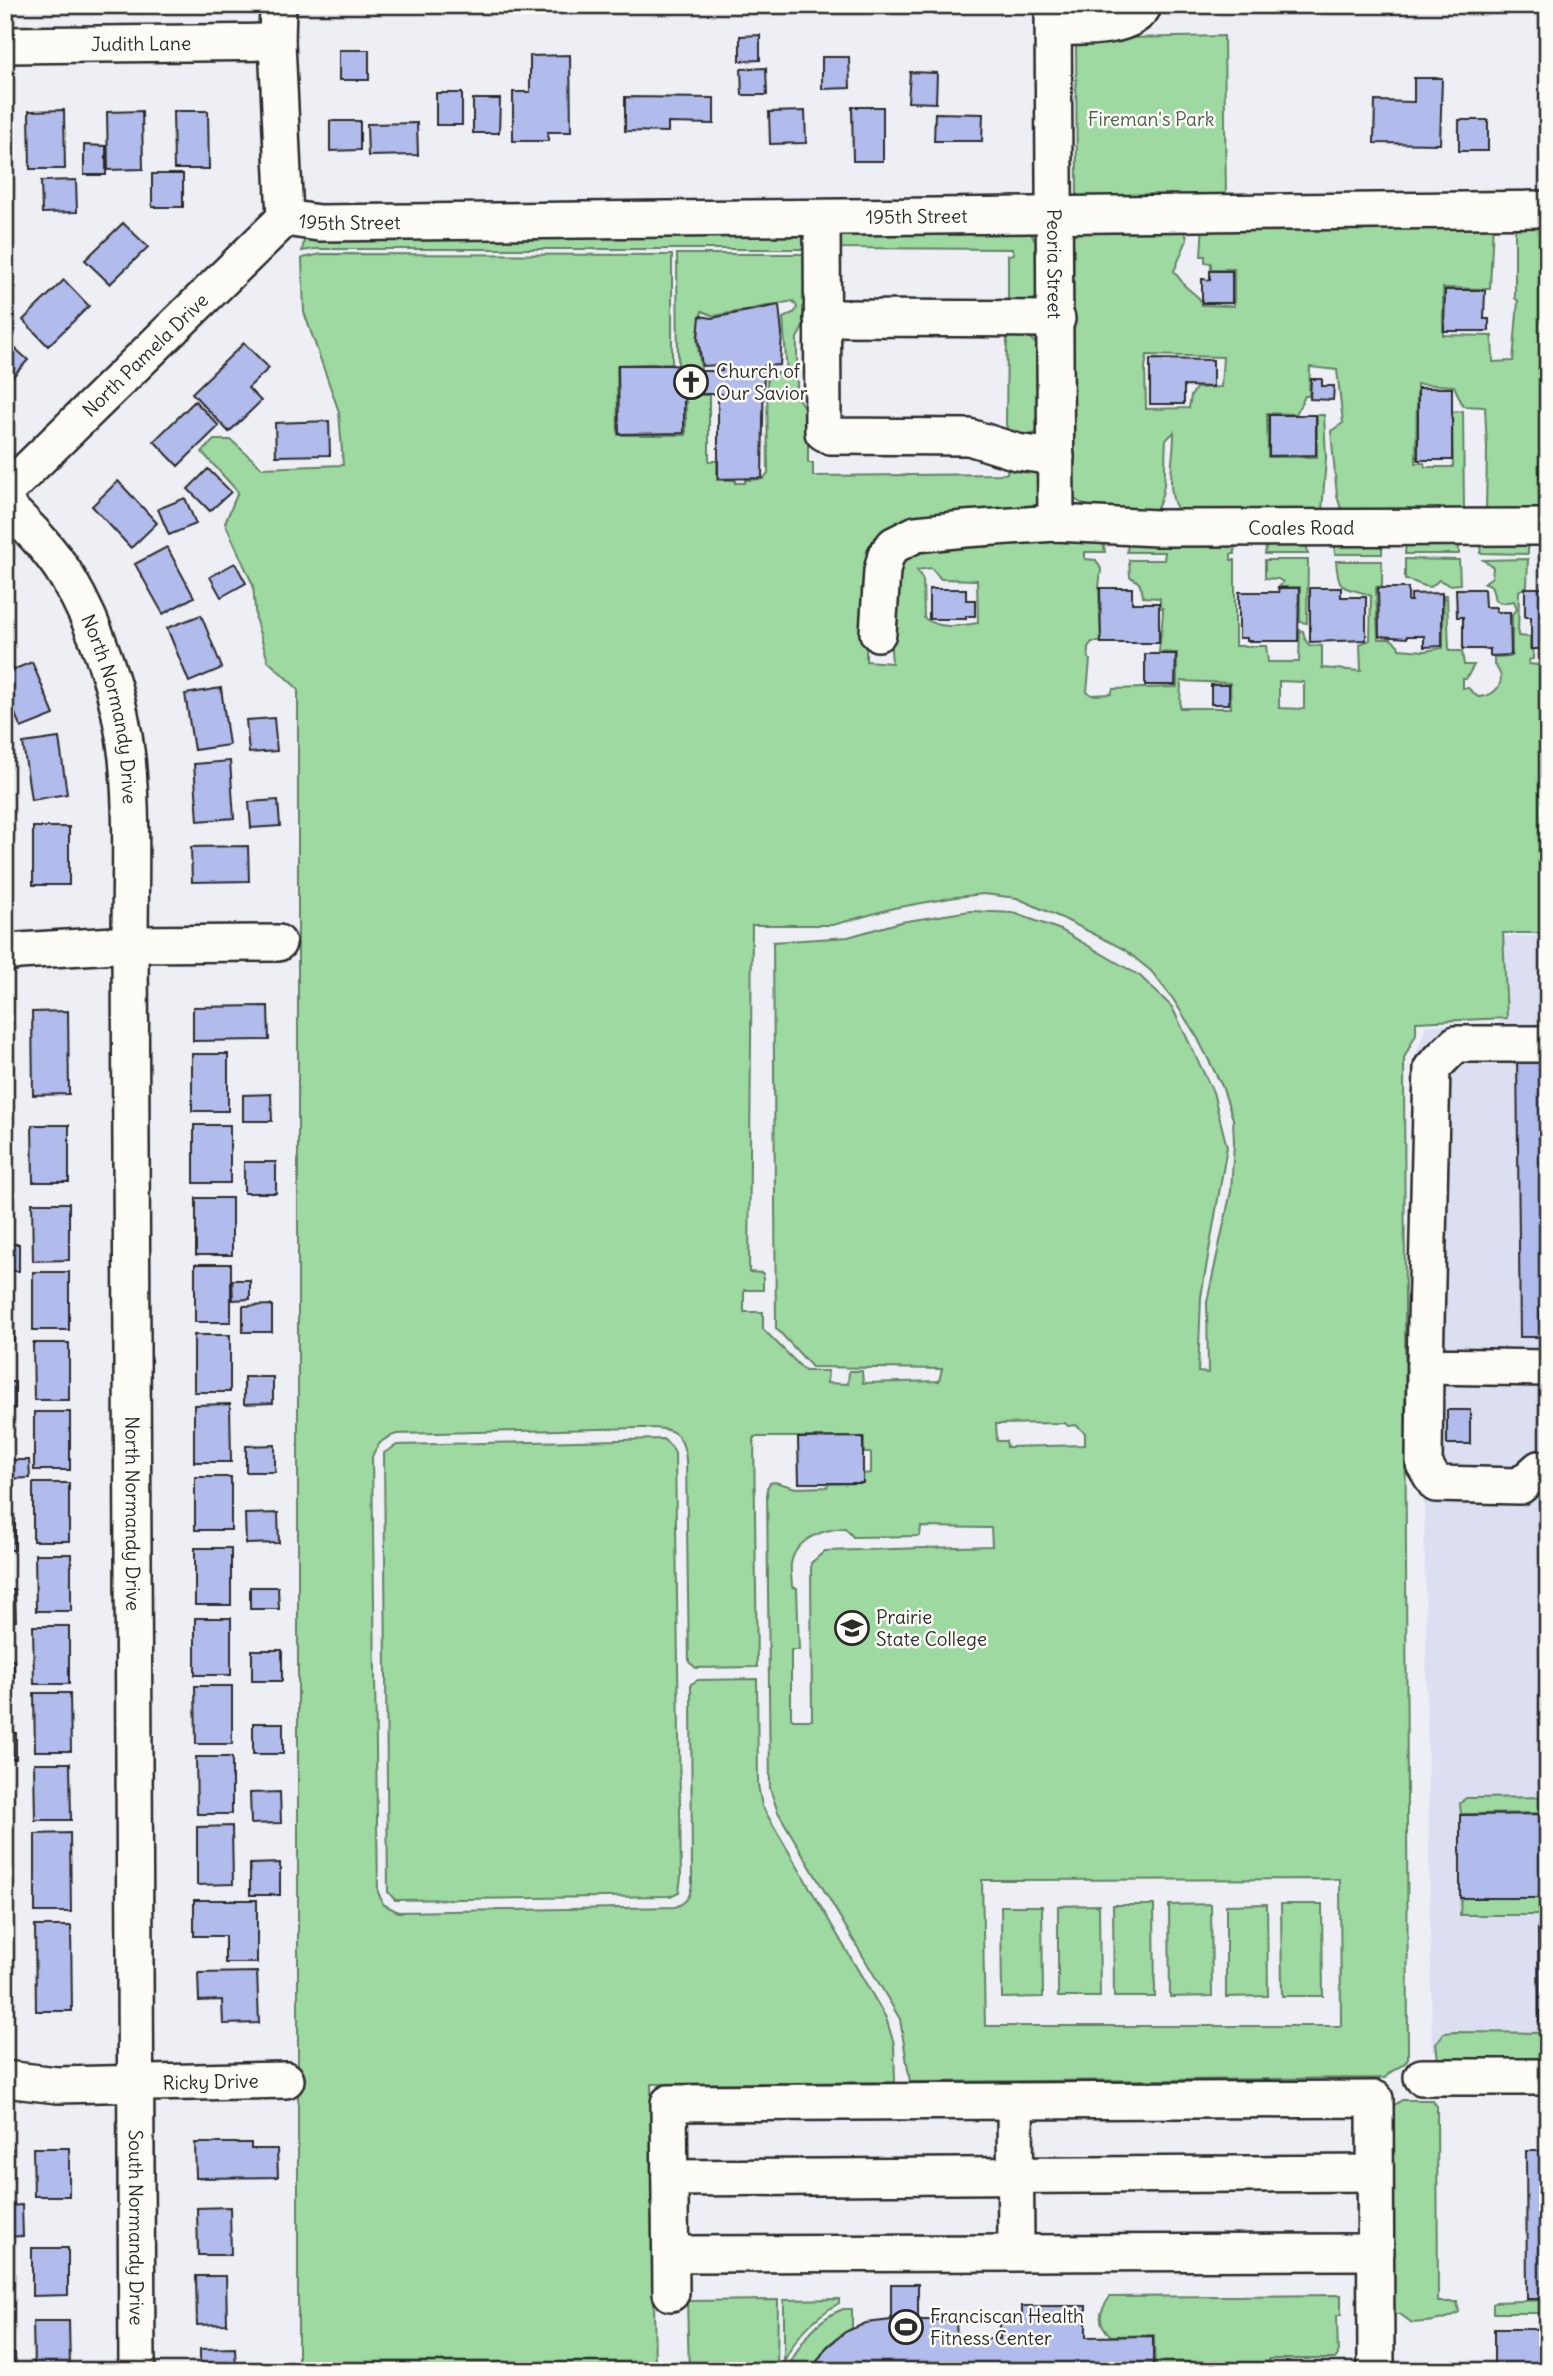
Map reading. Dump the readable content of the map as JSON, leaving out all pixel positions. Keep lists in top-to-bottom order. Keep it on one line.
{"streets":{"street":["Judith Lane","195th Street","Peoria Street","North Pamela Drive","Coales Road","North Normandy Drive","Ricky Drive","South Normandy Drive"]},"crossings":[["195th Street","Peoria Street"],["195th Street","North Pamela Drive"],["Peoria Street","Coales Road"],["North Normandy Drive","Ricky Drive"],["North Normandy Drive","South Normandy Drive"],["Ricky Drive","South Normandy Drive"]],"parks":["Fireman's Park"],"places":{"church":["Church of Our Savior"],"school or university":["Prairie State College"],"sports":["Franciscan Health Fitness Center"]}}
